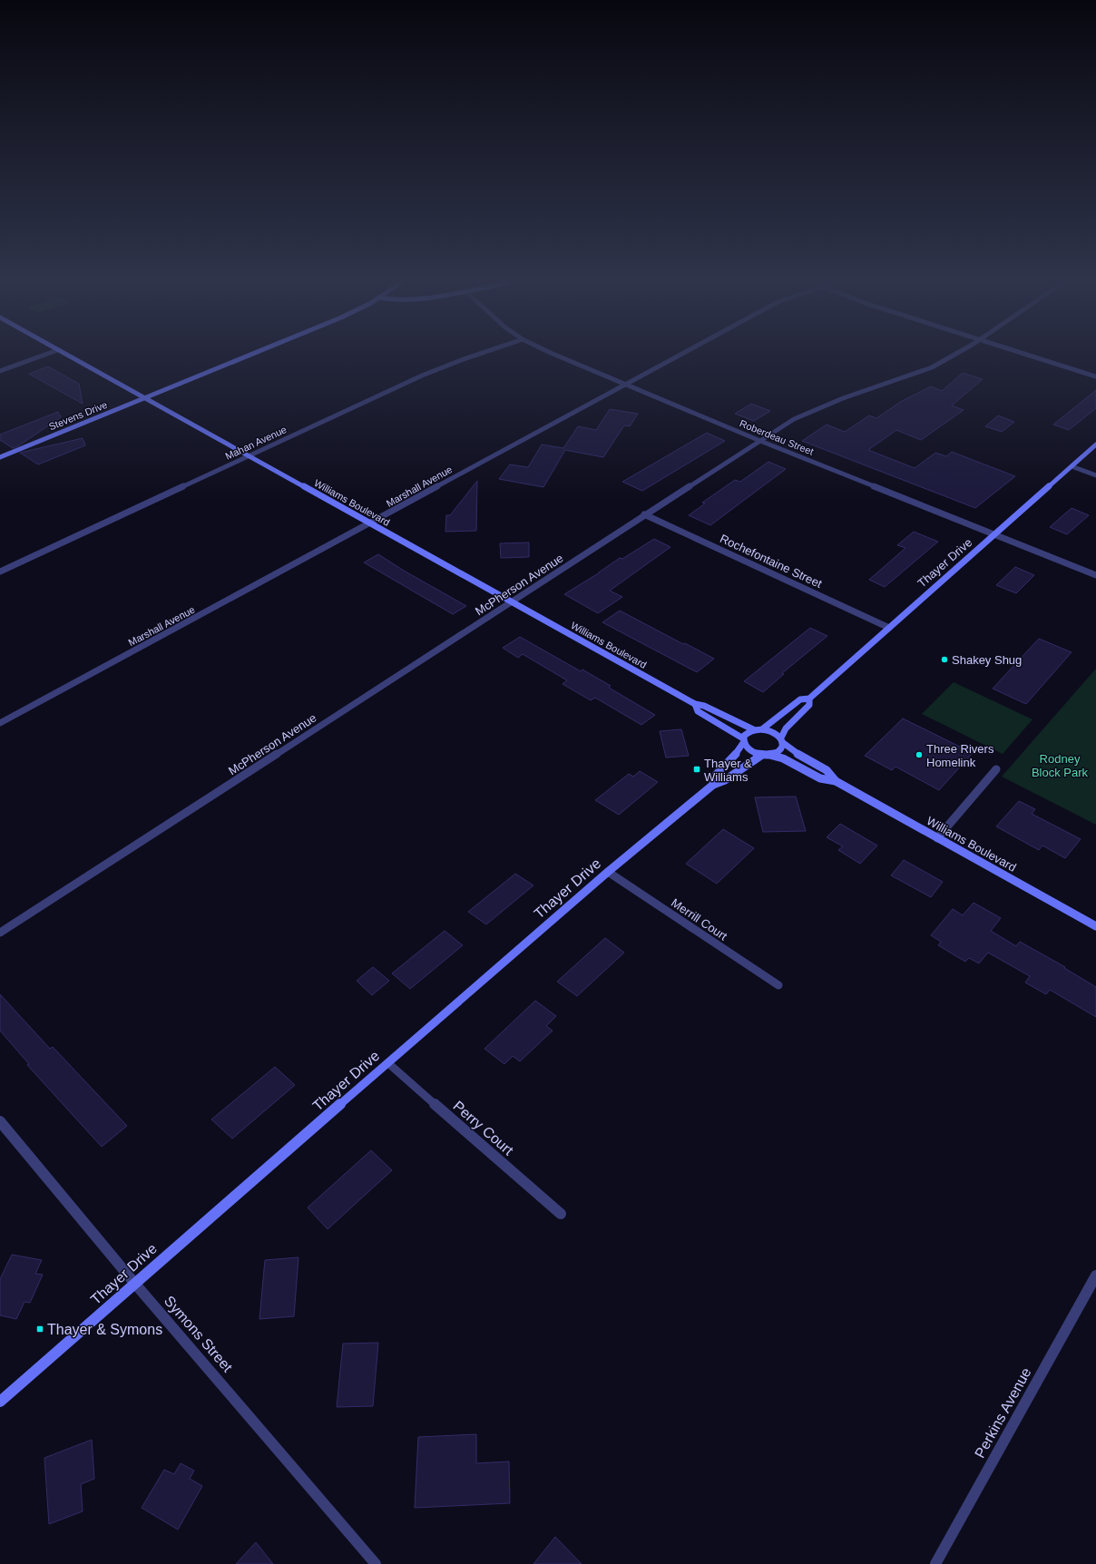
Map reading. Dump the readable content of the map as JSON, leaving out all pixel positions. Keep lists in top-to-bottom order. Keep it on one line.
{"streets":{"street":["Stevens Drive","Roberdeau Street","Mahan Avenue","Marshall Avenue","Williams Boulevard","Rochefontaine Street","Thayer Drive","McPherson Avenue","Merrill Court","Perry Court","Symons Street","Perkins Avenue"]},"crossings":[["Stevens Drive","Williams Boulevard"],["Roberdeau Street","Marshall Avenue"],["Roberdeau Street","Thayer Drive"],["Roberdeau Street","McPherson Avenue"],["Mahan Avenue","Williams Boulevard"],["Marshall Avenue","Williams Boulevard"],["Williams Boulevard","Thayer Drive"],["Williams Boulevard","McPherson Avenue"],["Rochefontaine Street","Thayer Drive"],["Rochefontaine Street","McPherson Avenue"],["Thayer Drive","Merrill Court"],["Thayer Drive","Perry Court"],["Thayer Drive","Symons Street"]],"parks":["Rodney Block Park"],"places":{"other":["Shakey Shug","Three Rivers Homelink"],"transit":["Thayer & Williams","Thayer & Symons"]}}
